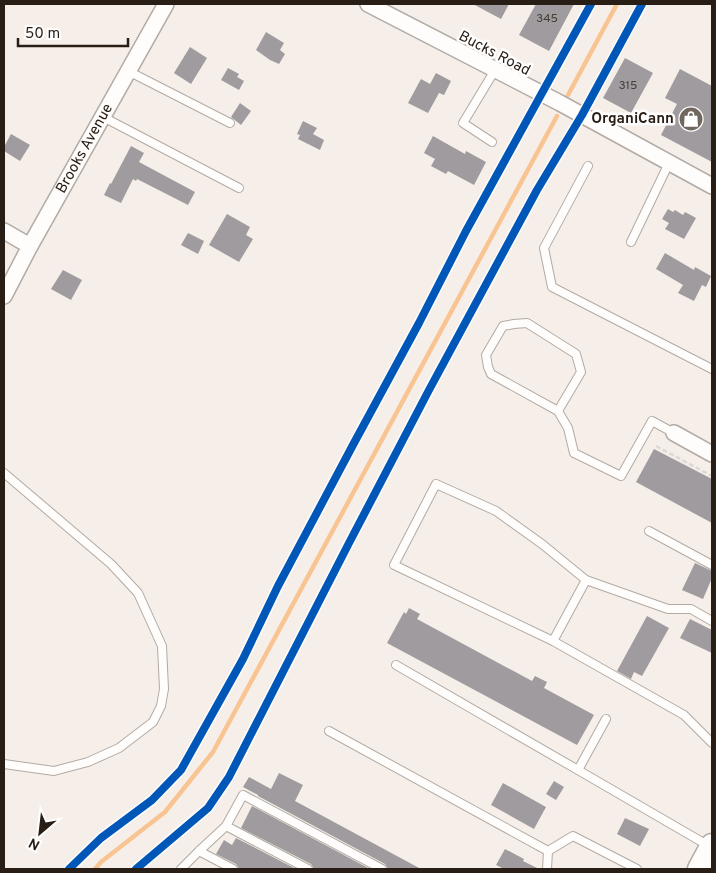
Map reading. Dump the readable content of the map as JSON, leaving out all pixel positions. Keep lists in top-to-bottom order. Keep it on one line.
{"streets":{"street":["Bucks Road","Brooks Avenue"]},"places":{"shop":["OrganiCann"]},"house_numbers":["345","315"],"scale_bar":"50 m","north":"bottom left"}
